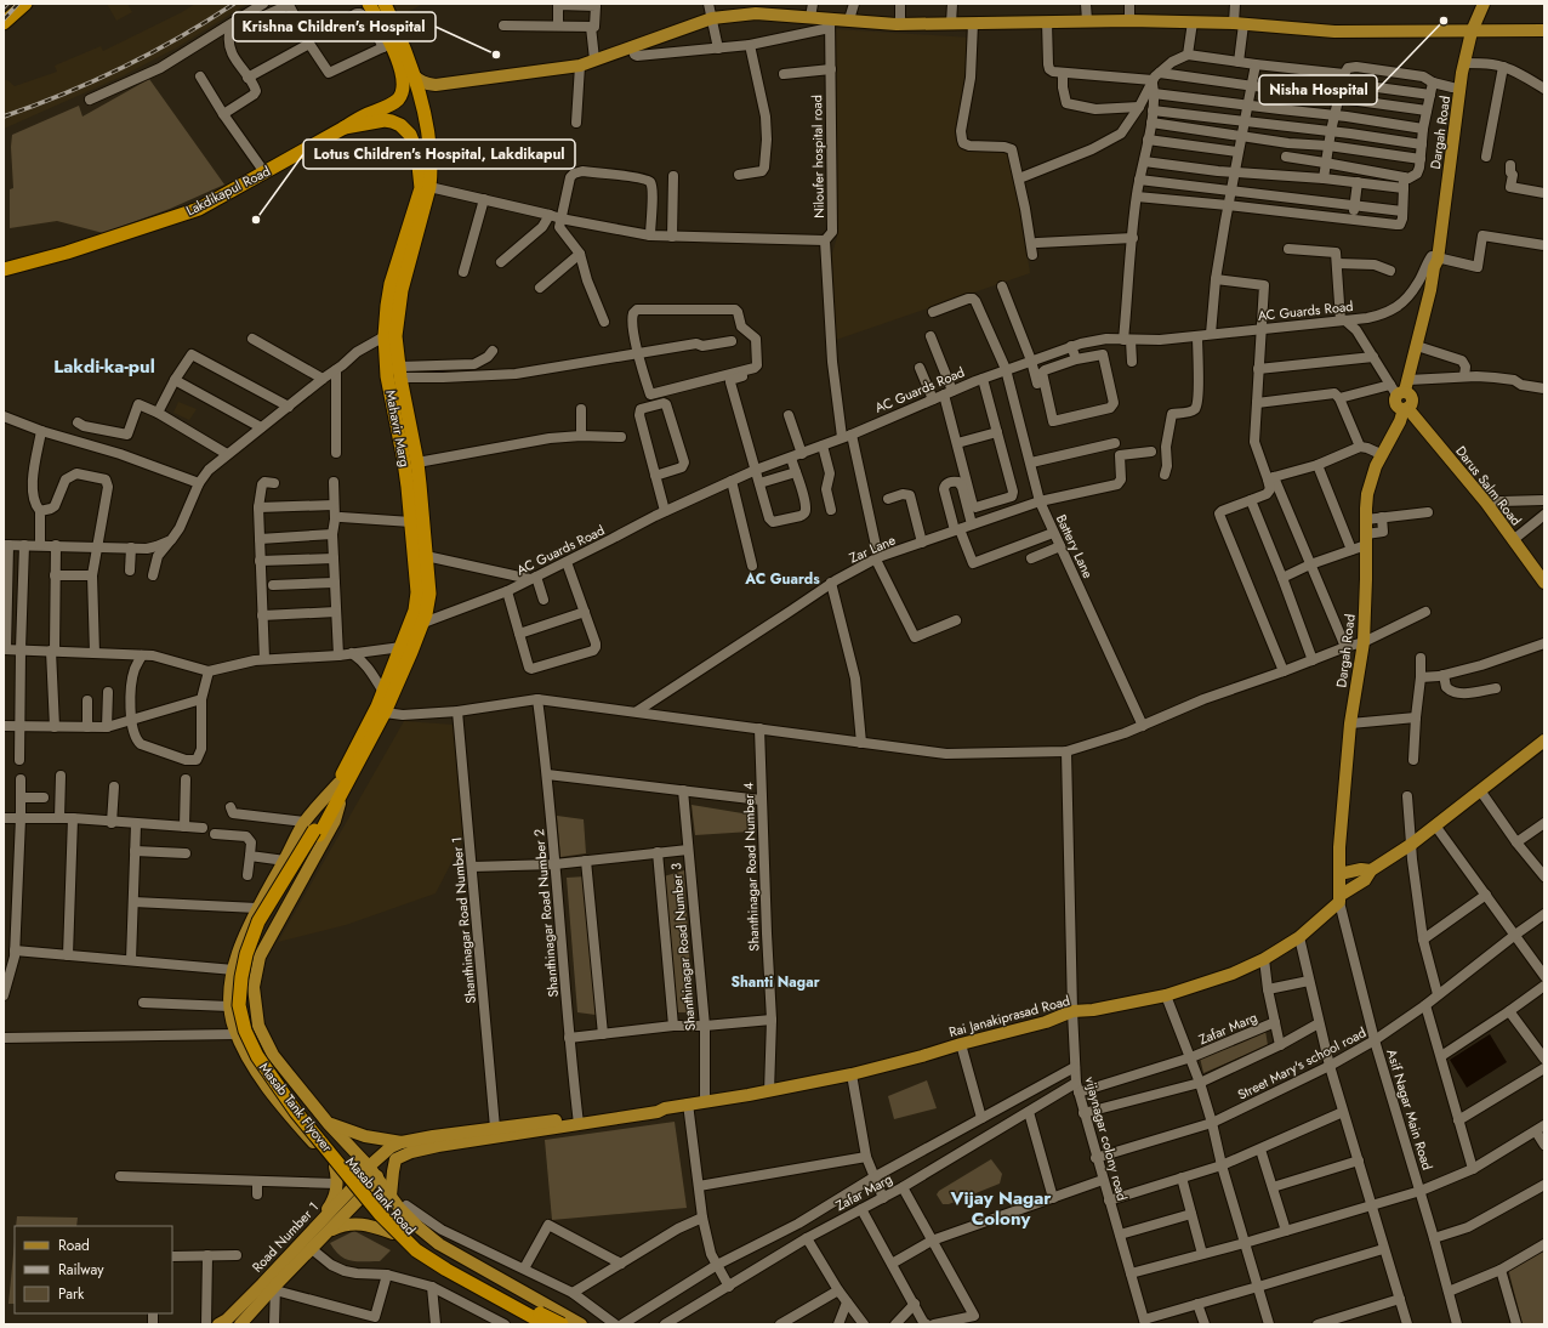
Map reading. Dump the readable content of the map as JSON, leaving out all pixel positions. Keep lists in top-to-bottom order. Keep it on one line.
{"streets":{"highway":["Lakdikapul Road","Mahavir Marg","Masab Tank Flyover"],"main road":["Dargah Road","Darus Salm Road","Rai Janakiprasad Road","Masab Tank Road","Road Number 1"],"street":["Niloufer hospital road","AC Guards Road","Battery Lane","Zar Lane","Shanthinagar Road Number 4","Shanthinagar Road Number 2","Shanthinagar Road Number 1","Shanthinagar Road Number 3","Zafar Marg","Street Mary's school road","Asif Nagar Main Road","vijaynagar colony road"]},"crossings":[["Dargah Road","AC Guards Road"],["Dargah Road","Darus Salm Road"],["Dargah Road","Rai Janakiprasad Road"],["Dargah Road","Asif Nagar Main Road"],["Niloufer hospital road","AC Guards Road"],["Niloufer hospital road","Zar Lane"],["Lakdikapul Road","Mahavir Marg"],["AC Guards Road","Mahavir Marg"],["AC Guards Road","Battery Lane"],["Mahavir Marg","Masab Tank Flyover"],["Mahavir Marg","Masab Tank Road"],["Battery Lane","Zar Lane"],["Shanthinagar Road Number 4","Rai Janakiprasad Road"],["Shanthinagar Road Number 2","Rai Janakiprasad Road"],["Shanthinagar Road Number 3","Rai Janakiprasad Road"],["Rai Janakiprasad Road","Asif Nagar Main Road"],["Rai Janakiprasad Road","vijaynagar colony road"],["Zafar Marg","vijaynagar colony road"],["Street Mary's school road","Asif Nagar Main Road"],["Street Mary's school road","vijaynagar colony road"],["Masab Tank Flyover","Masab Tank Road"],["Masab Tank Road","Road Number 1"]],"districts":["Lakdi-ka-pul","AC Guards","Shanti Nagar","Vijay Nagar Colony"],"places":["Nisha Hospital","Krishna Children's Hospital","Lotus Children's Hospital, Lakdikapul"],"legend":["Road","Railway","Park"]}
